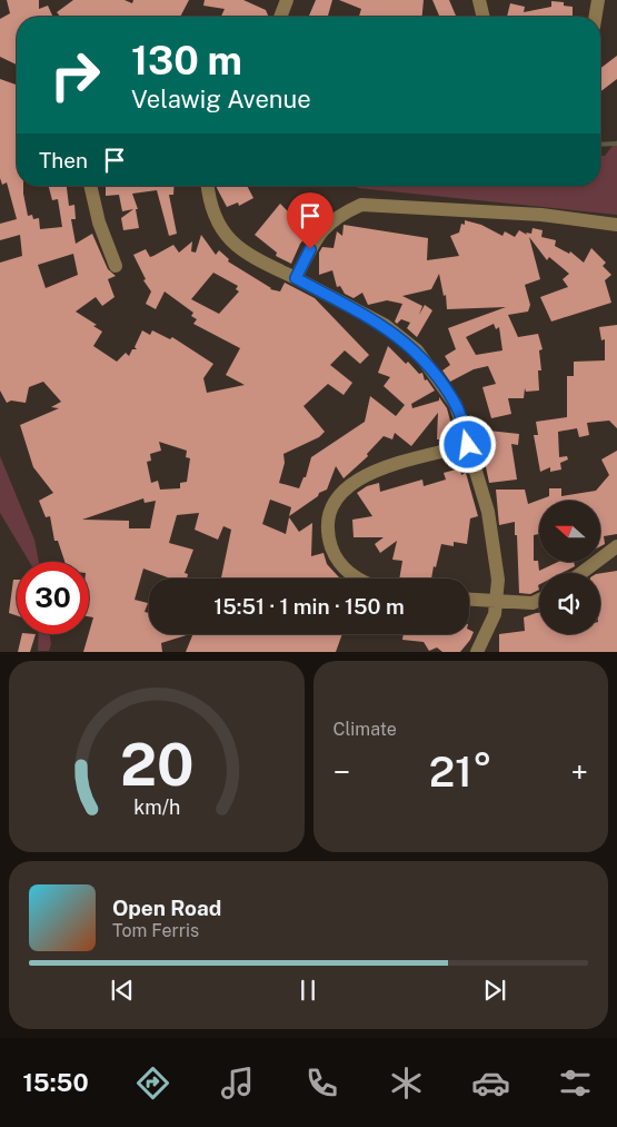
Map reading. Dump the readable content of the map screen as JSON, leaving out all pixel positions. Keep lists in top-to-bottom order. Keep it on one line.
{"north":"left","page":{"turn":["130 m","Velawig Avenue"],"then":"Then","limit":"30","trip":"15:51 · 1 min · 150 m","tile":"Climate","heat":["−","21°","+"],"song":["Open Road","Tom Ferris"],"tabs":"15:50","gauge":["20","km/h"]}}
